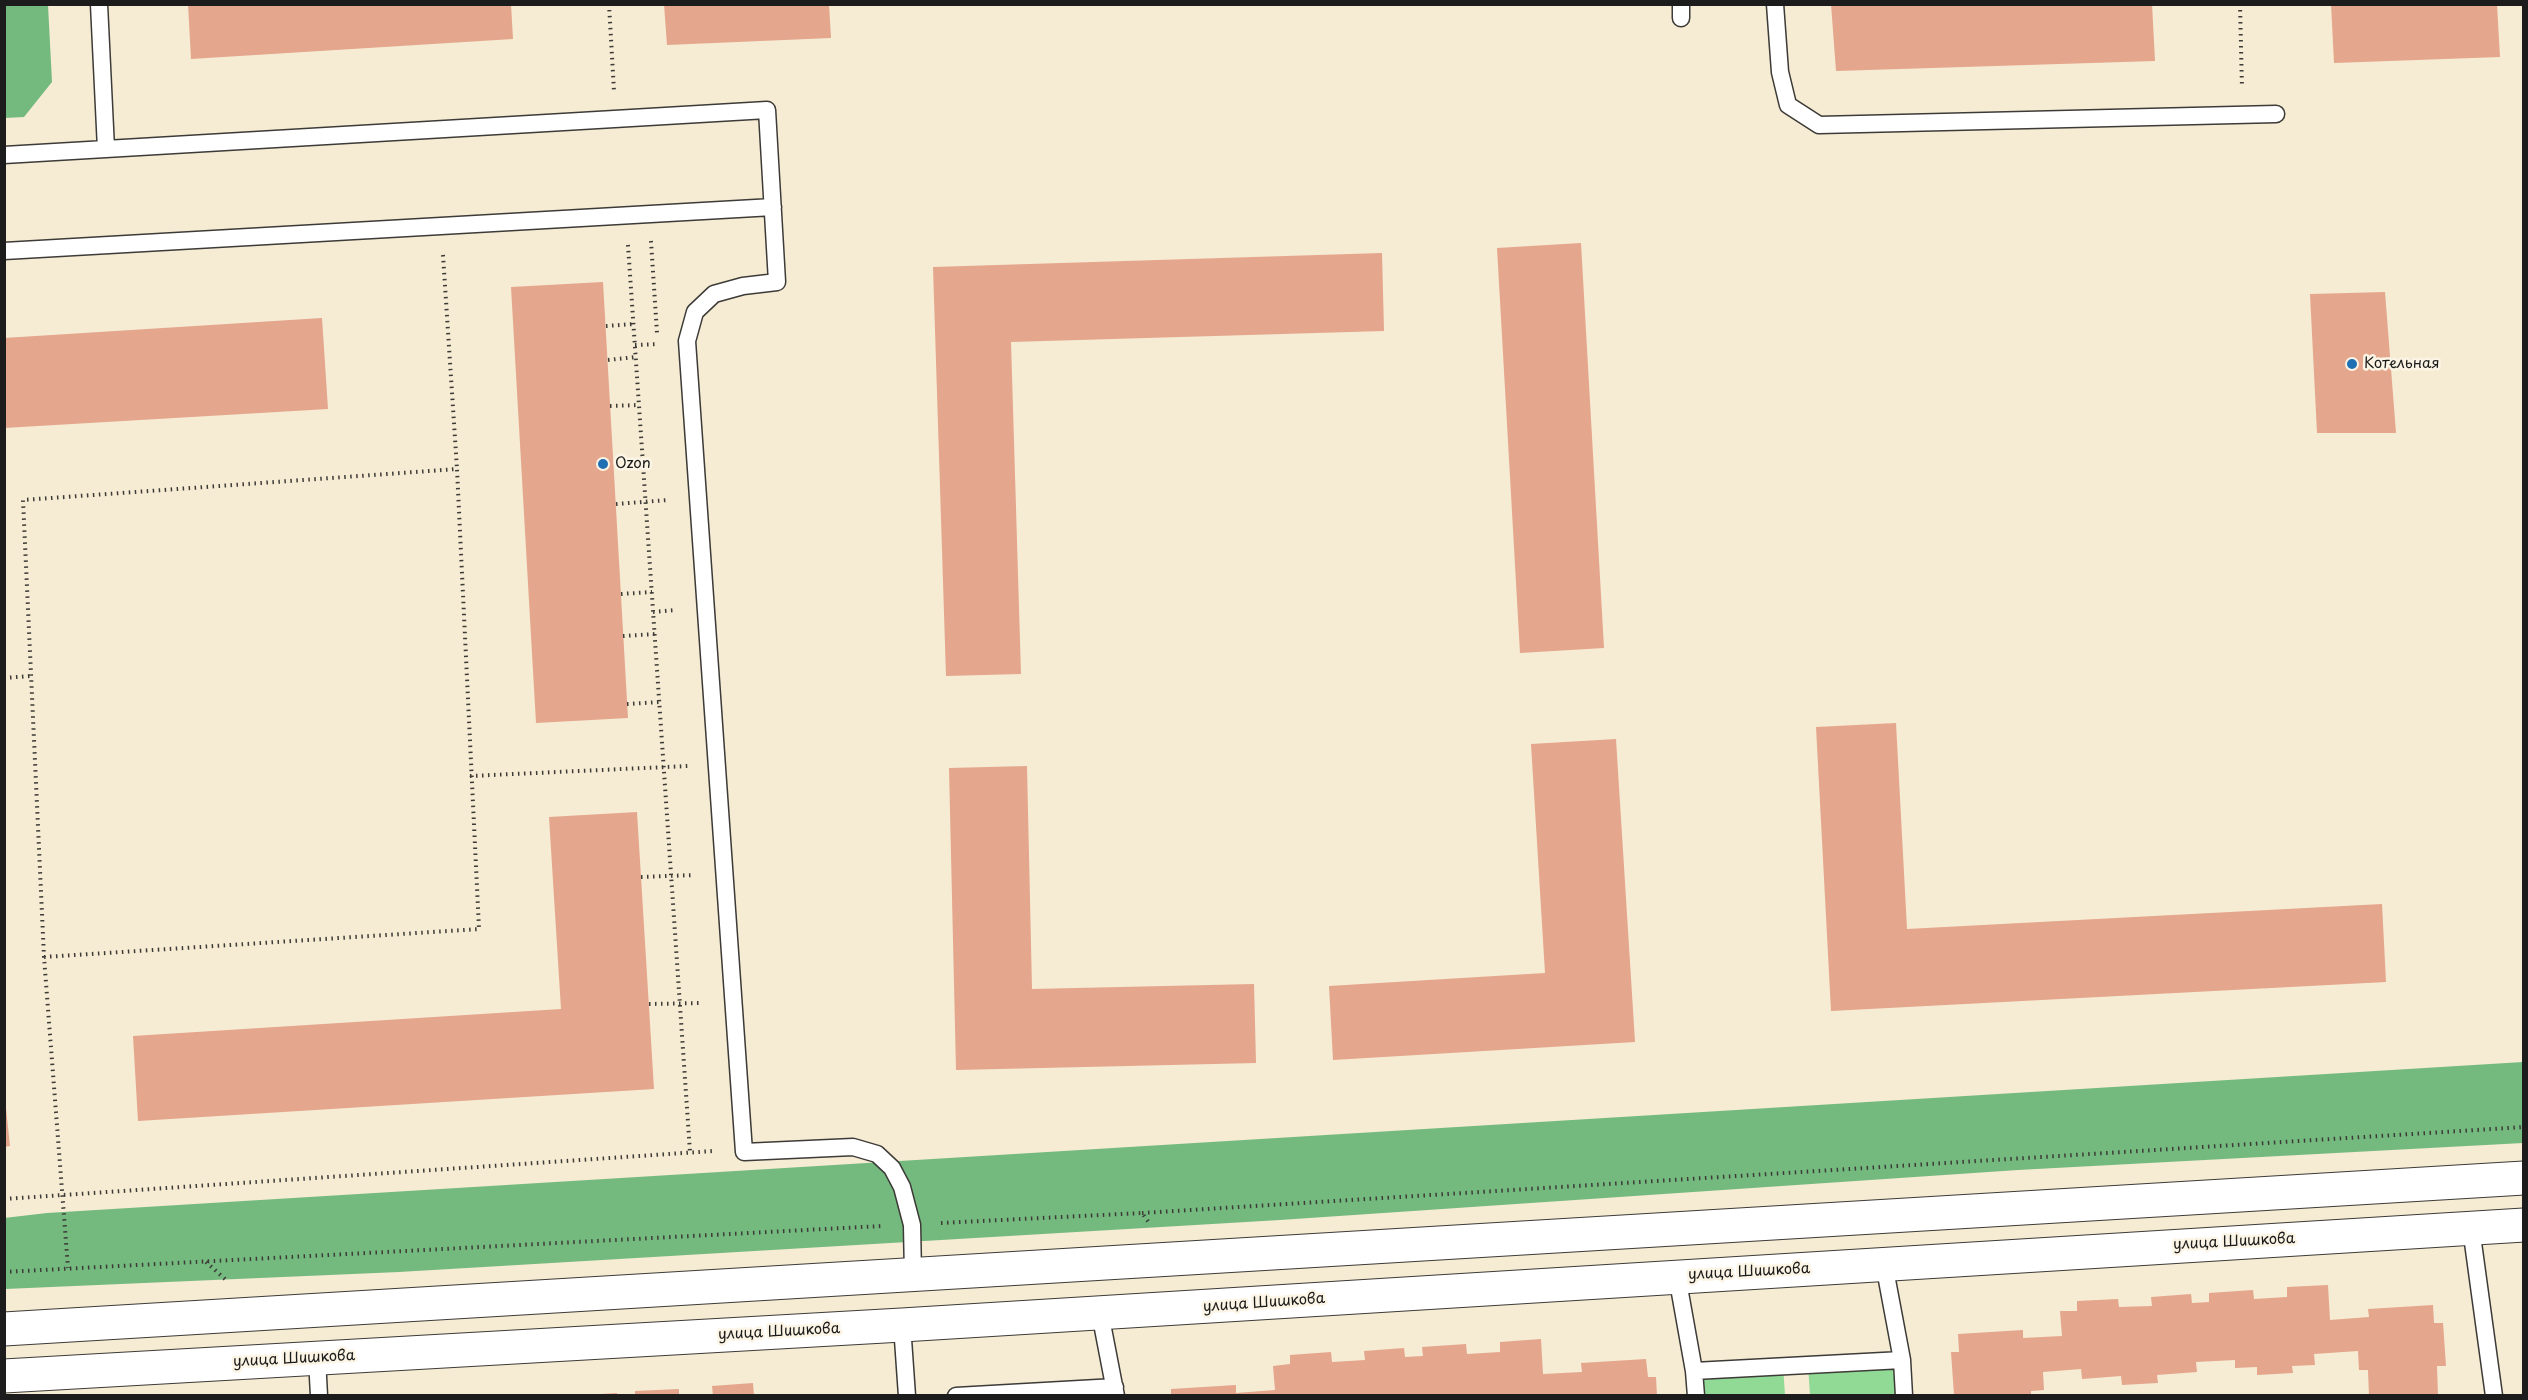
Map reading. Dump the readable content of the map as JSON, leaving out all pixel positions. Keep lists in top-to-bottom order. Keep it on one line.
{"streets":{"street":["улица Шишкова"]},"places":["Котельная","Ozon"]}
